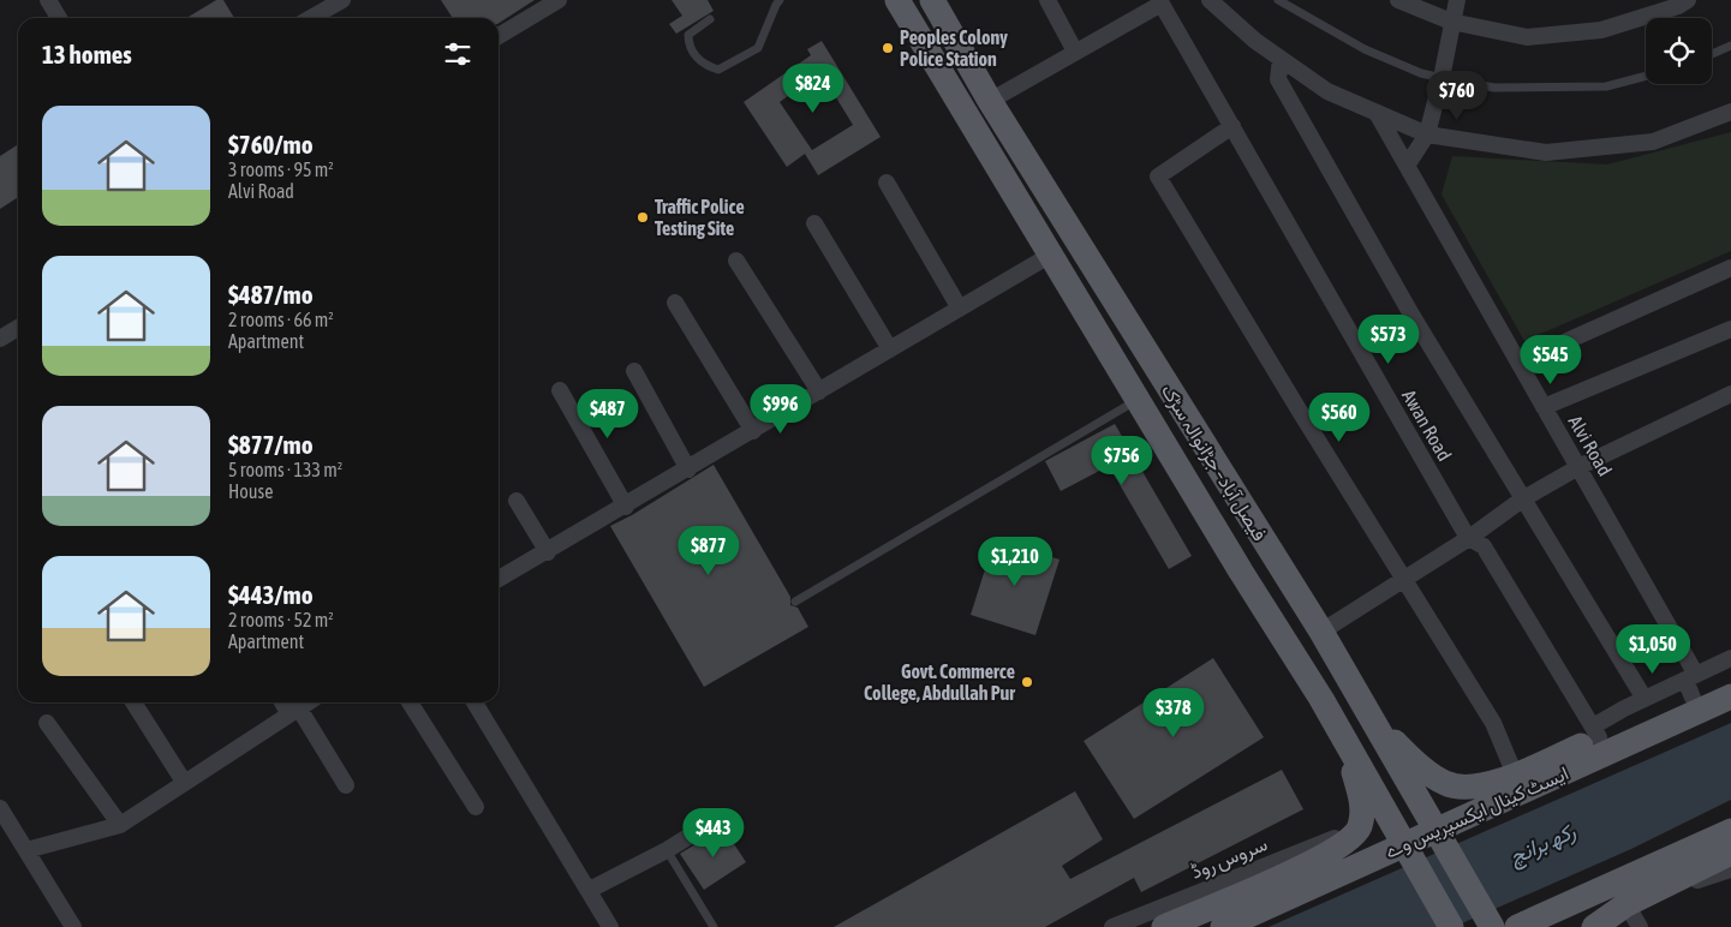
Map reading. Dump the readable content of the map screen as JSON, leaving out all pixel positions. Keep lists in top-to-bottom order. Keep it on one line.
{"streets":{"main road":["فیصل آباد– جڑانوالہ سڑک","ایسٹ کینال ایکسپریس وے"],"street":["Awan Road","Alvi Road","سروس روڈ"]},"water":["رکھ برانچ"],"places":["Peoples Colony Police Station","Traffic Police Testing Site","Govt. Commerce College, Abdullah Pur"],"page":{"heading":"13 homes","price":["$824","$760","$573","$545","$996","$487","$560","$756","$877","$1,210","$1,050","$378","$443"],"list":[{"name":"$760/mo","note":"3 rooms · 95 m² · Alvi Road"},{"name":"$487/mo","note":"2 rooms · 66 m² · Apartment"},{"name":"$877/mo","note":"5 rooms · 133 m² · House"},{"name":"$443/mo","note":"2 rooms · 52 m² · Apartment"}]}}
